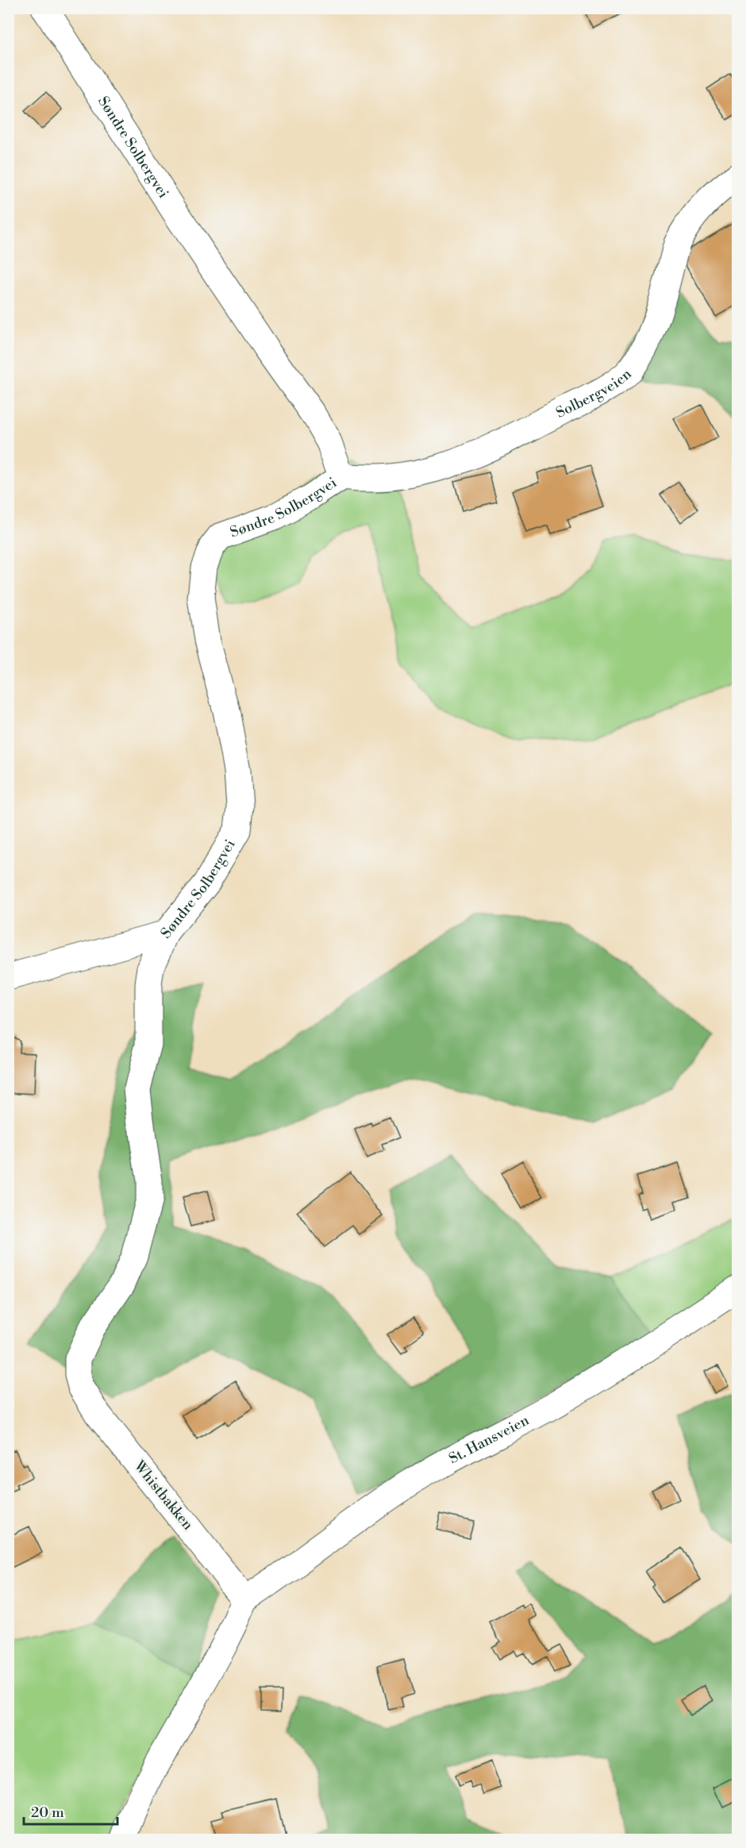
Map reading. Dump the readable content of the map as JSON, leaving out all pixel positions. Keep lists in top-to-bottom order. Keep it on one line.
{"streets":{"street":["Søndre Solbergvei","Solbergveien","St. Hansveien","Whistbakken"]},"crossings":[["Søndre Solbergvei","Solbergveien"],["Søndre Solbergvei","Whistbakken"],["St. Hansveien","Whistbakken"]],"scale_bar":"20 m"}
